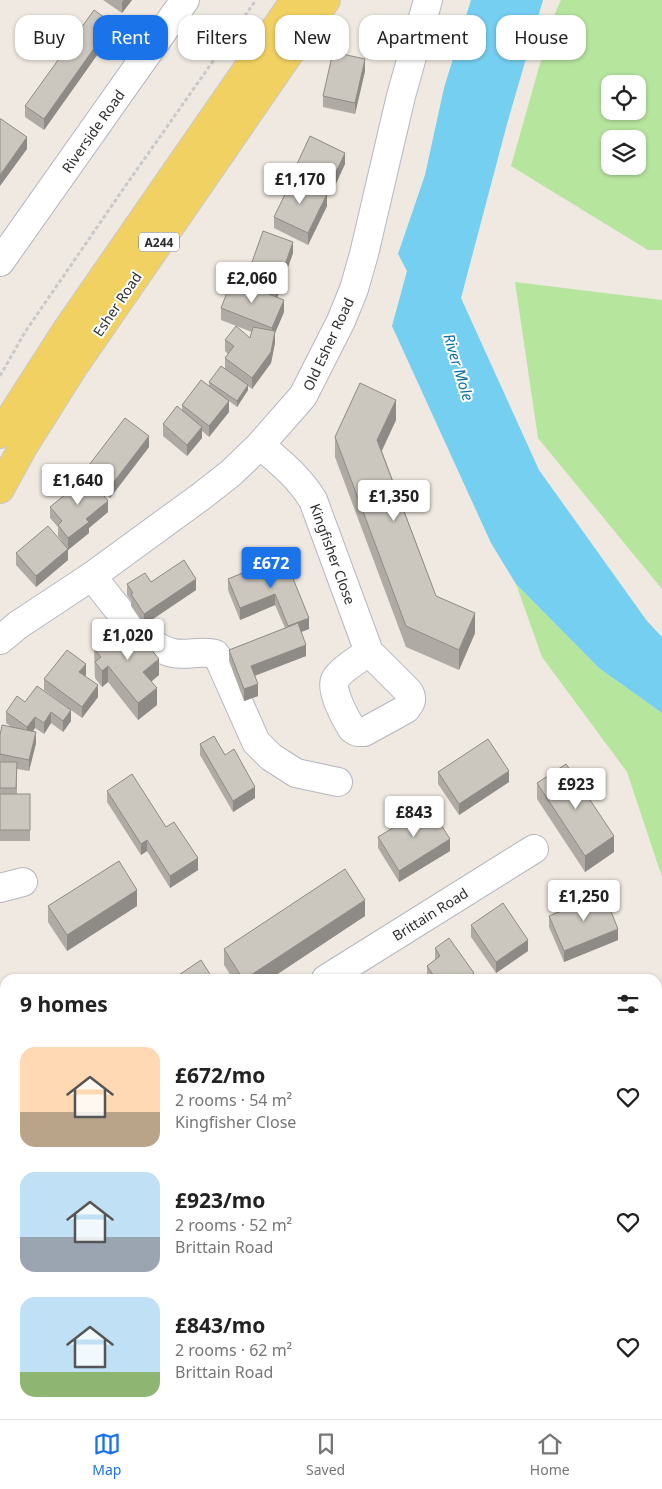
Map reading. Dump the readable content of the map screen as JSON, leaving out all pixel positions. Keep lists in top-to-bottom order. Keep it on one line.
{"streets":{"main road":["A244","Esher Road"],"street":["Riverside Road","Old Esher Road","Kingfisher Close","Brittain Road"]},"crossings":[["Old Esher Road","Kingfisher Close"]],"water":["River Mole"],"page":{"chip":["Buy","Rent","Filters","New","Apartment","House"],"price":["£1,170","£2,060","£1,640","£1,350","£672","£1,020","£923","£843","£1,250"],"heading":"9 homes","list":[{"name":"£672/mo","note":"2 rooms · 54 m² · Kingfisher Close"},{"name":"£923/mo","note":"2 rooms · 52 m² · Brittain Road"},{"name":"£843/mo","note":"2 rooms · 62 m² · Brittain Road"}],"tabs":["Map","Saved","Home"]}}
